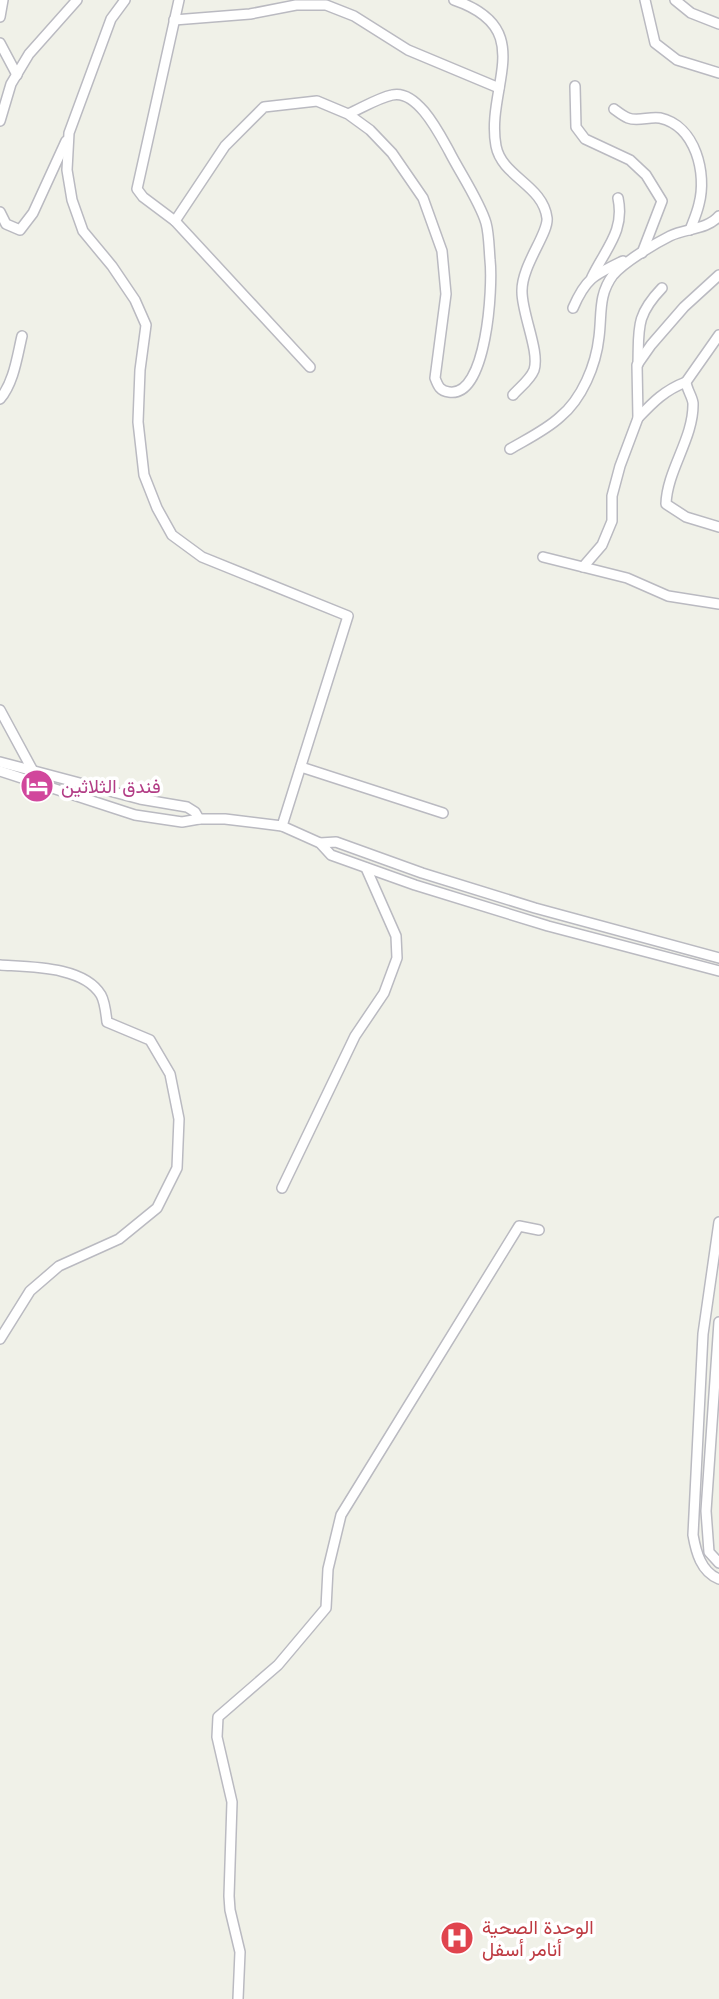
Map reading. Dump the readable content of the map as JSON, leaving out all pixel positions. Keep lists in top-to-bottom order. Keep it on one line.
{"places":{"hotel":["فندق الثلاثين"],"hospital":["الوحدة الصحية أنامر أسفل"]}}
